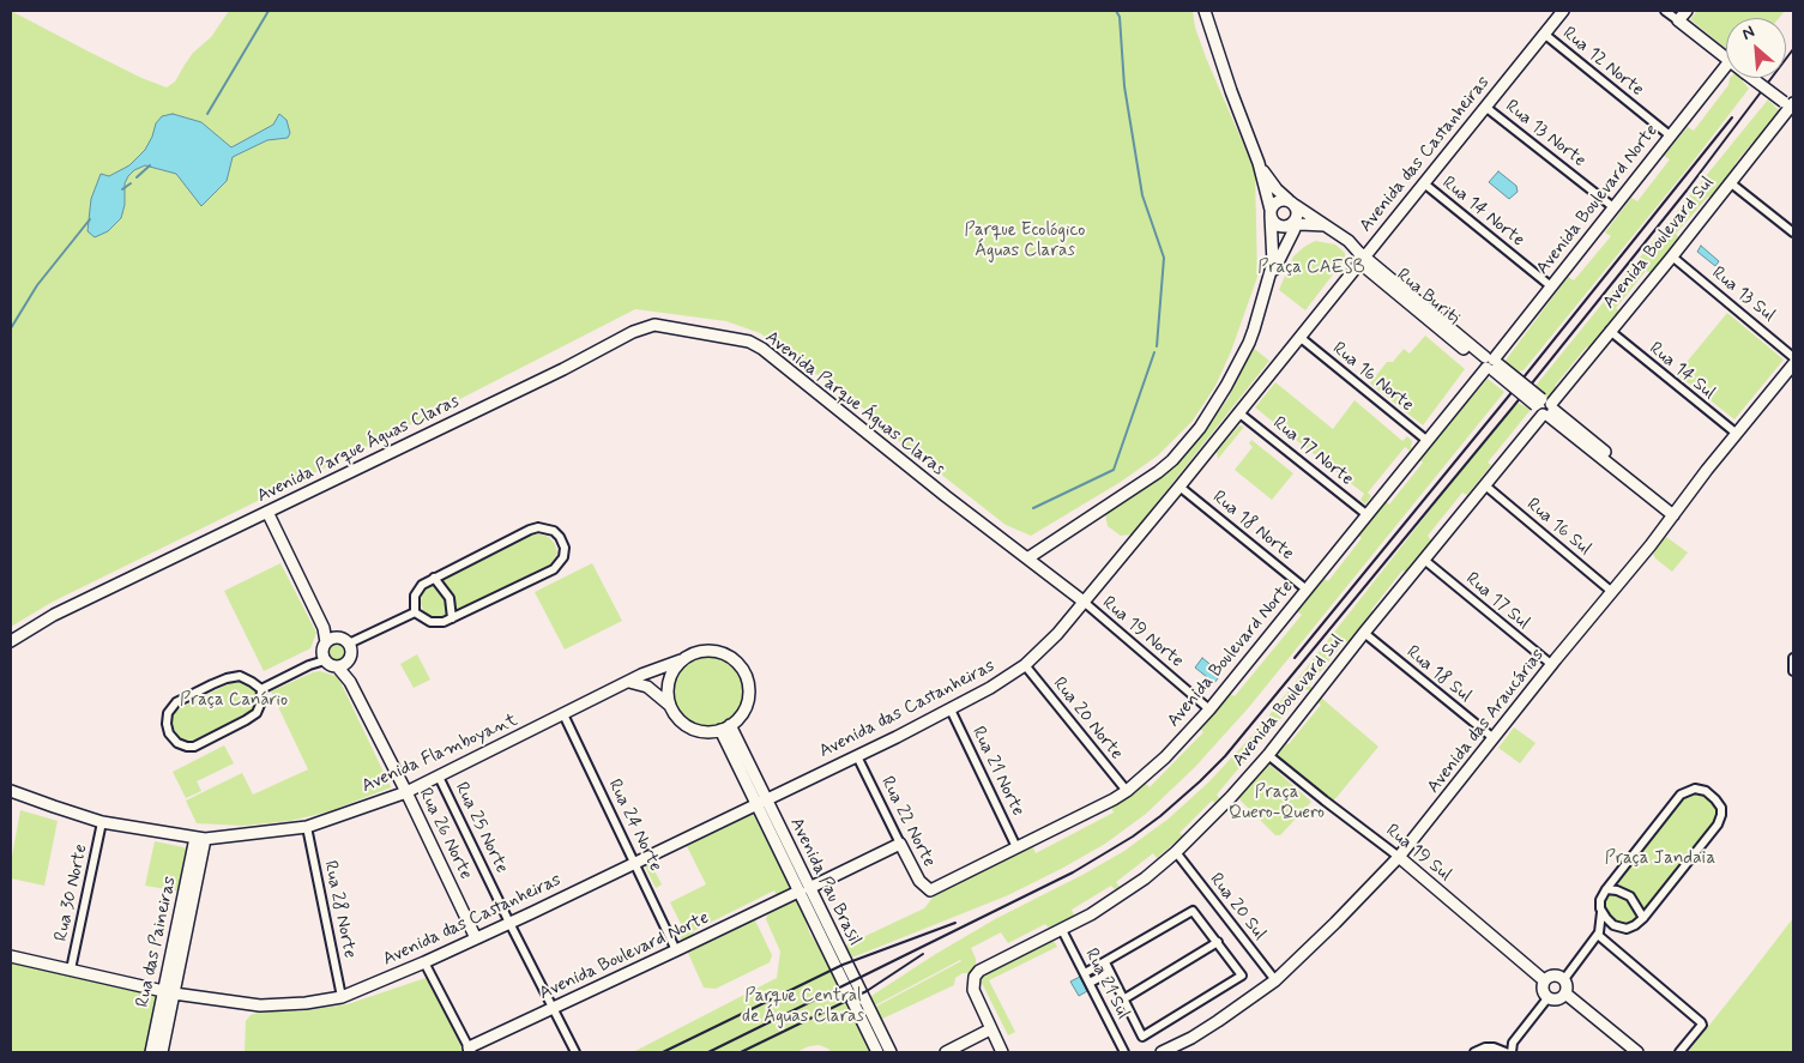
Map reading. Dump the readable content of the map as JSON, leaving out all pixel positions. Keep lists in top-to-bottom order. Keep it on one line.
{"streets":{"street":["Rua 12 Norte","Rua 13 Norte","Avenida das Castanheiras","Avenida Boulevard Norte","Rua 14 Norte","Avenida Boulevard Sul","Rua 13 Sul","Rua Buriti","Rua 14 Sul","Rua 16 Norte","Avenida Parque Águas Claras","Rua 17 Norte","Rua 18 Norte","Rua 16 Sul","Rua 17 Sul","Rua 19 Norte","Rua 18 Sul","Rua 20 Norte","Avenida das Araucárias","Avenida Flamboyant","Rua 21 Norte","Rua 22 Norte","Rua 24 Norte","Rua 25 Norte","Rua 26 Norte","Rua 19 Sul","Avenida Pau Brasil","Rua 30 Norte","Rua 20 Sul","Rua 28 Norte","Rua das Paineiras","Rua 21 Sul"]},"crossings":[["Rua 12 Norte","Avenida das Castanheiras"],["Rua 12 Norte","Avenida Boulevard Norte"],["Rua 13 Norte","Avenida das Castanheiras"],["Rua 13 Norte","Avenida Boulevard Norte"],["Avenida das Castanheiras","Rua 14 Norte"],["Avenida das Castanheiras","Rua Buriti"],["Avenida das Castanheiras","Rua 16 Norte"],["Avenida das Castanheiras","Avenida Parque Águas Claras"],["Avenida das Castanheiras","Rua 17 Norte"],["Avenida das Castanheiras","Rua 18 Norte"],["Avenida das Castanheiras","Rua 19 Norte"],["Avenida das Castanheiras","Rua 20 Norte"],["Avenida das Castanheiras","Rua 21 Norte"],["Avenida das Castanheiras","Rua 22 Norte"],["Avenida das Castanheiras","Rua 24 Norte"],["Avenida das Castanheiras","Rua 25 Norte"],["Avenida das Castanheiras","Rua 26 Norte"],["Avenida das Castanheiras","Avenida Pau Brasil"],["Avenida das Castanheiras","Rua 30 Norte"],["Avenida das Castanheiras","Rua 28 Norte"],["Avenida das Castanheiras","Rua das Paineiras"],["Avenida Boulevard Norte","Rua 14 Norte"],["Avenida Boulevard Norte","Rua Buriti"],["Avenida Boulevard Norte","Rua 16 Norte"],["Avenida Boulevard Norte","Rua 17 Norte"],["Avenida Boulevard Norte","Rua 18 Norte"],["Avenida Boulevard Norte","Rua 19 Norte"],["Avenida Boulevard Norte","Rua 20 Norte"],["Avenida Boulevard Norte","Rua 21 Norte"],["Avenida Boulevard Norte","Rua 22 Norte"],["Avenida Boulevard Norte","Rua 24 Norte"],["Avenida Boulevard Norte","Rua 25 Norte"],["Avenida Boulevard Norte","Avenida Pau Brasil"],["Avenida Boulevard Sul","Rua 13 Sul"],["Avenida Boulevard Sul","Rua Buriti"],["Avenida Boulevard Sul","Rua 14 Sul"],["Avenida Boulevard Sul","Rua 16 Sul"],["Avenida Boulevard Sul","Rua 17 Sul"],["Avenida Boulevard Sul","Rua 18 Sul"],["Avenida Boulevard Sul","Rua 19 Sul"],["Avenida Boulevard Sul","Rua 20 Sul"],["Avenida Boulevard Sul","Rua 21 Sul"],["Rua Buriti","Avenida das Araucárias"],["Rua 14 Sul","Avenida das Araucárias"],["Avenida Parque Águas Claras","Rua 19 Norte"],["Rua 16 Sul","Avenida das Araucárias"],["Rua 17 Sul","Avenida das Araucárias"],["Rua 18 Sul","Avenida das Araucárias"],["Avenida das Araucárias","Rua 19 Sul"],["Avenida das Araucárias","Rua 20 Sul"],["Avenida Flamboyant","Rua 24 Norte"],["Avenida Flamboyant","Rua 25 Norte"],["Avenida Flamboyant","Rua 26 Norte"],["Avenida Flamboyant","Avenida Pau Brasil"],["Avenida Flamboyant","Rua 30 Norte"],["Avenida Flamboyant","Rua 28 Norte"],["Avenida Flamboyant","Rua das Paineiras"]],"parks":["Parque Ecológico Águas Claras","Praça CAESB","Praça Canário","Praça Quero-Quero","Praça Jandaia","Parque Central de Águas Claras"],"north":"top left"}
